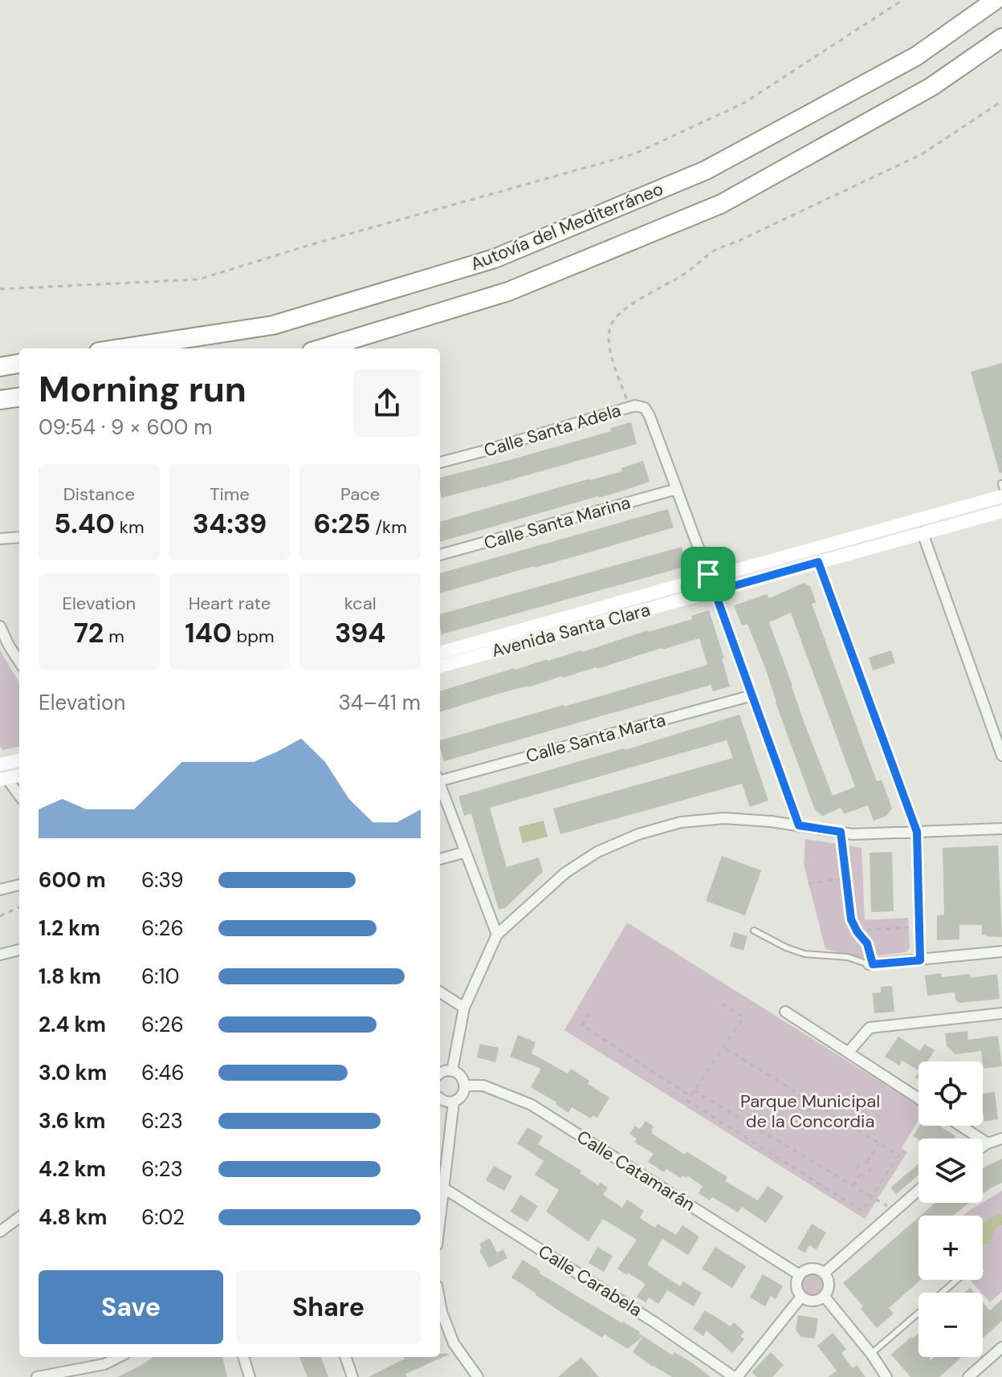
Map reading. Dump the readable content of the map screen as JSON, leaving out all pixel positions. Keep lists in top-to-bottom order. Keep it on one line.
{"streets":{"highway":["Autovía del Mediterráneo"],"street":["Calle Santa Adela","Calle Santa Marina","Avenida Santa Clara","Calle Santa Marta","Calle Catamarán","Calle Carabela"]},"crossings":[["Calle Santa Adela","Calle Santa Marina"],["Calle Santa Adela","Avenida Santa Clara"]],"parks":["Parque Municipal de la Concordia"],"page":{"heading":["Morning run","09:54 · 9 × 600 m"],"stats":[["Distance","5.40 km"],["Time","34:39"],["Pace","6:25 /km"],["Elevation","72 m"],["Heart rate","140 bpm"],["kcal","394"]],"chart":["Elevation","34–41 m"],"list":[{"name":"600 m","note":"6:39"},{"name":"1.2 km","note":"6:26"},{"name":"1.8 km","note":"6:10"},{"name":"2.4 km","note":"6:26"},{"name":"3.0 km","note":"6:46"},{"name":"3.6 km","note":"6:23"},{"name":"4.2 km","note":"6:23"},{"name":"4.8 km","note":"6:02"}],"map_buttons":["+","−"],"buttons":["Save","Share"]}}
